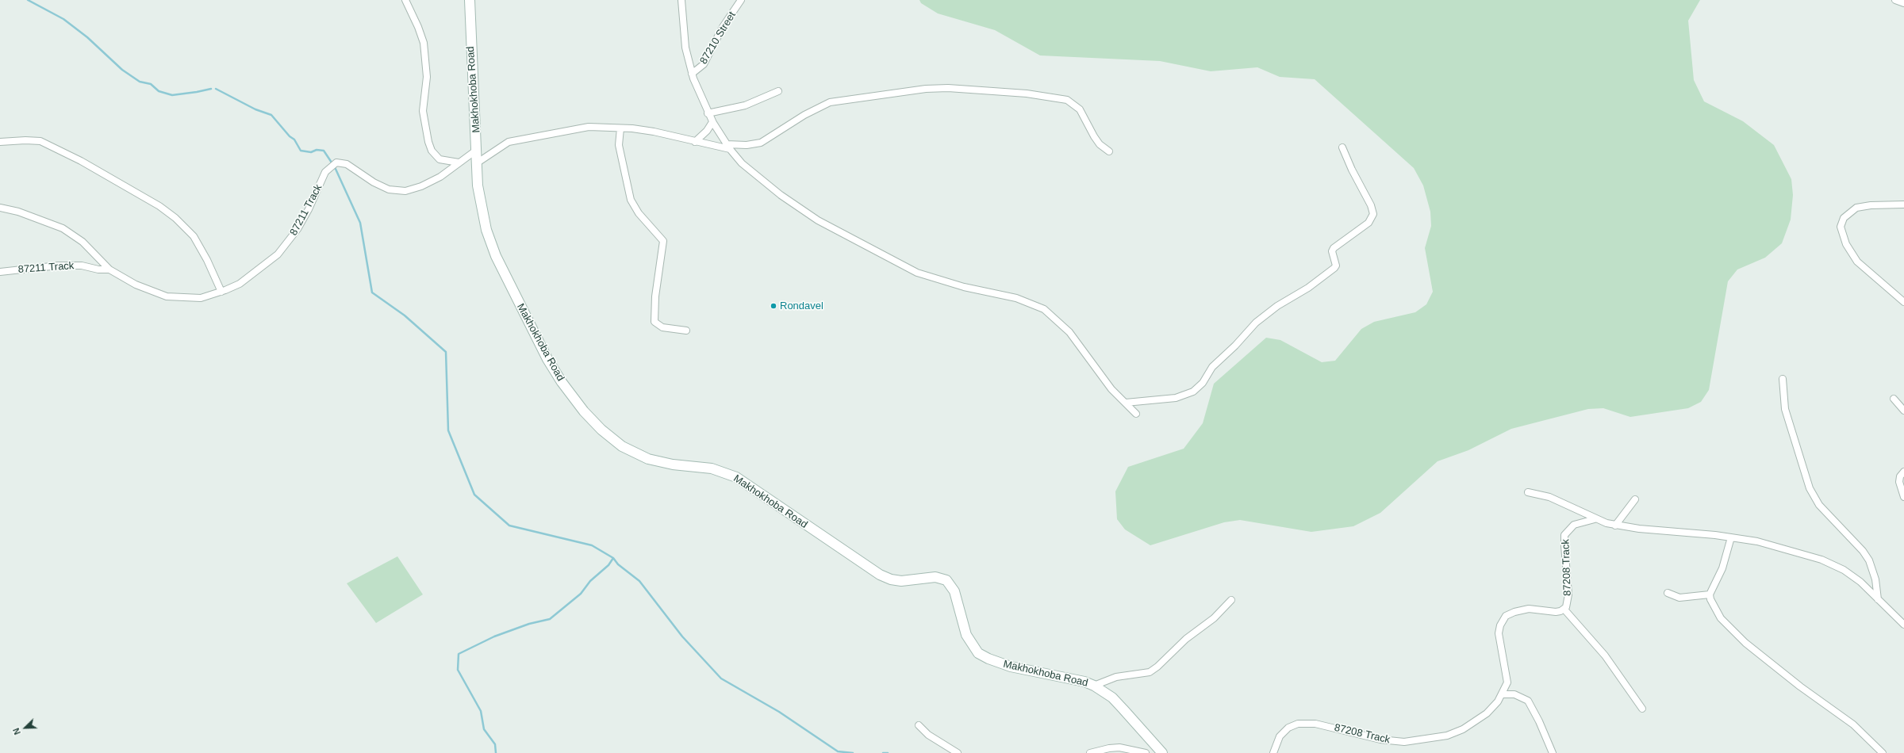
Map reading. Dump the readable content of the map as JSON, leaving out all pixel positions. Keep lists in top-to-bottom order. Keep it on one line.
{"streets":{"street":["87210 Street","Makhokhoba Road","87211 Track","87208 Track"]},"crossings":[["Makhokhoba Road","87211 Track"]],"places":["Rondavel"],"north":"bottom left"}
